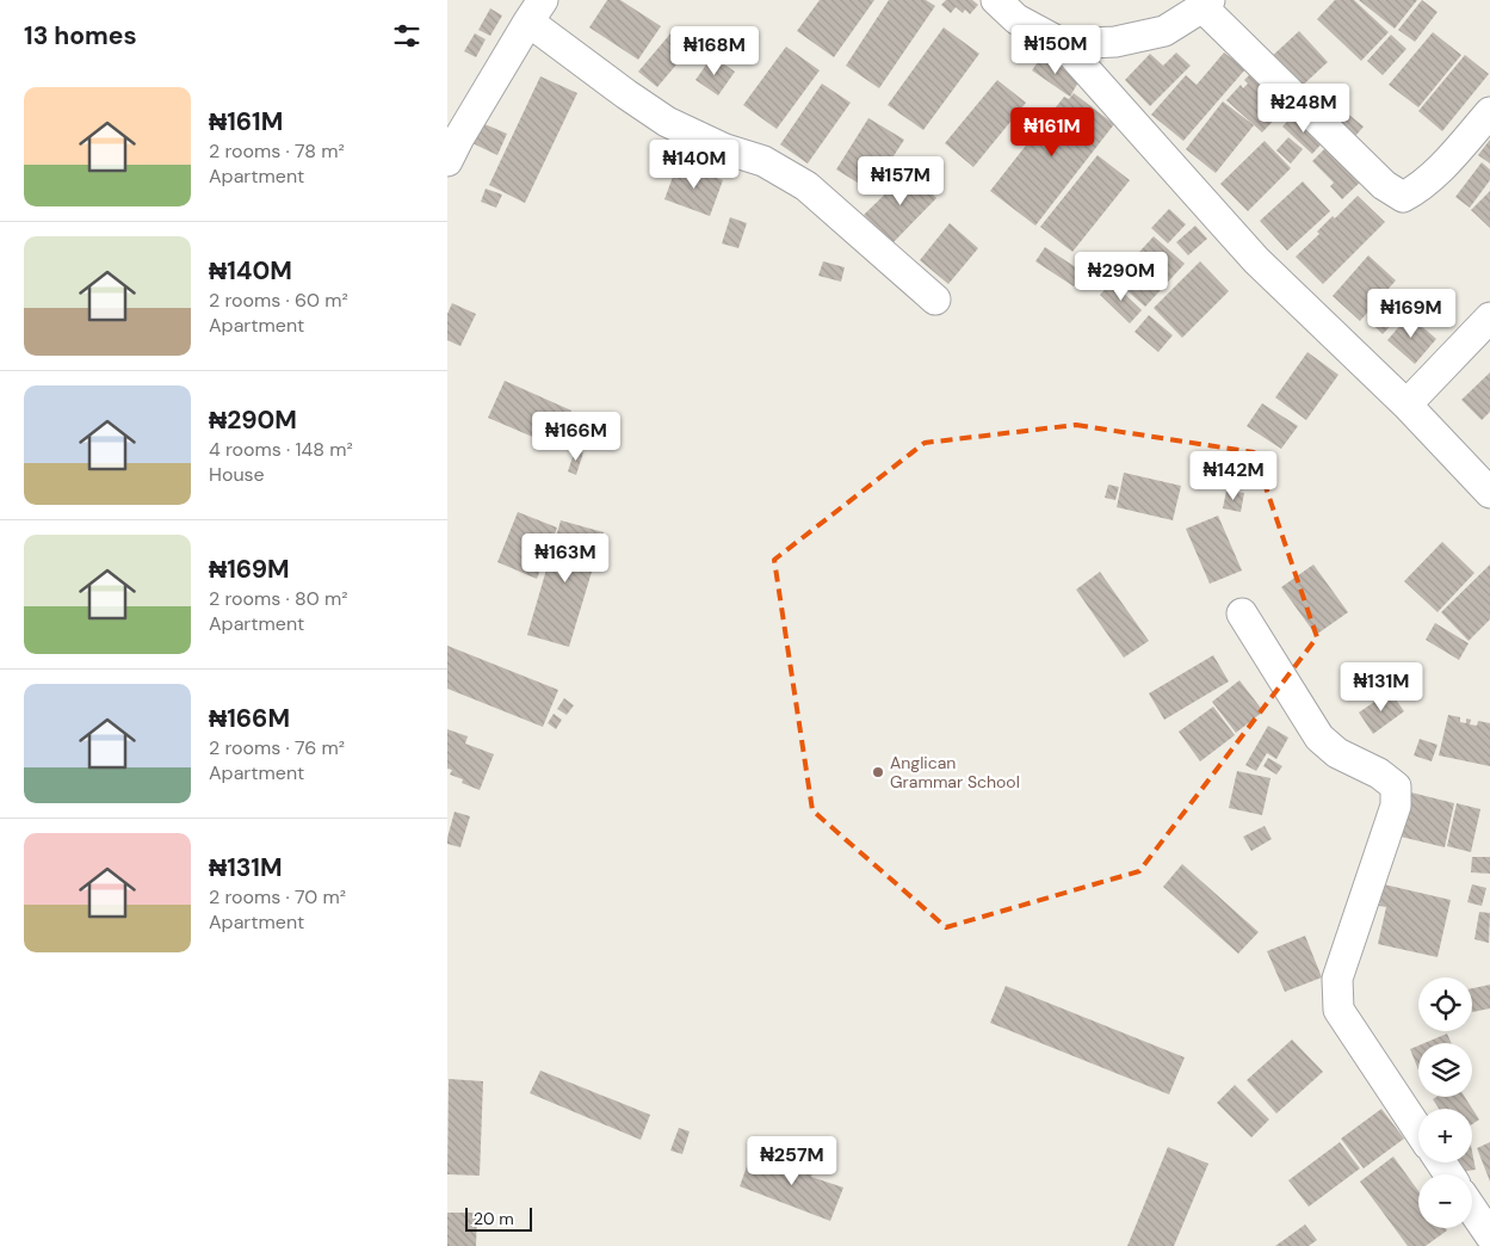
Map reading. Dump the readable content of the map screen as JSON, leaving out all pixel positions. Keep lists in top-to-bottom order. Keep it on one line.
{"places":["Anglican Grammar School"],"scale_bar":"20 m","page":{"heading":"13 homes","price":["₦150M","₦168M","₦248M","₦161M","₦140M","₦157M","₦290M","₦169M","₦166M","₦142M","₦163M","₦131M","₦257M"],"list":[{"name":"₦161M","note":"2 rooms · 78 m² · Apartment"},{"name":"₦140M","note":"2 rooms · 60 m² · Apartment"},{"name":"₦290M","note":"4 rooms · 148 m² · House"},{"name":"₦169M","note":"2 rooms · 80 m² · Apartment"},{"name":"₦166M","note":"2 rooms · 76 m² · Apartment"},{"name":"₦131M","note":"2 rooms · 70 m² · Apartment"}],"map_buttons":["+","−"],"scale":"20 m"}}
